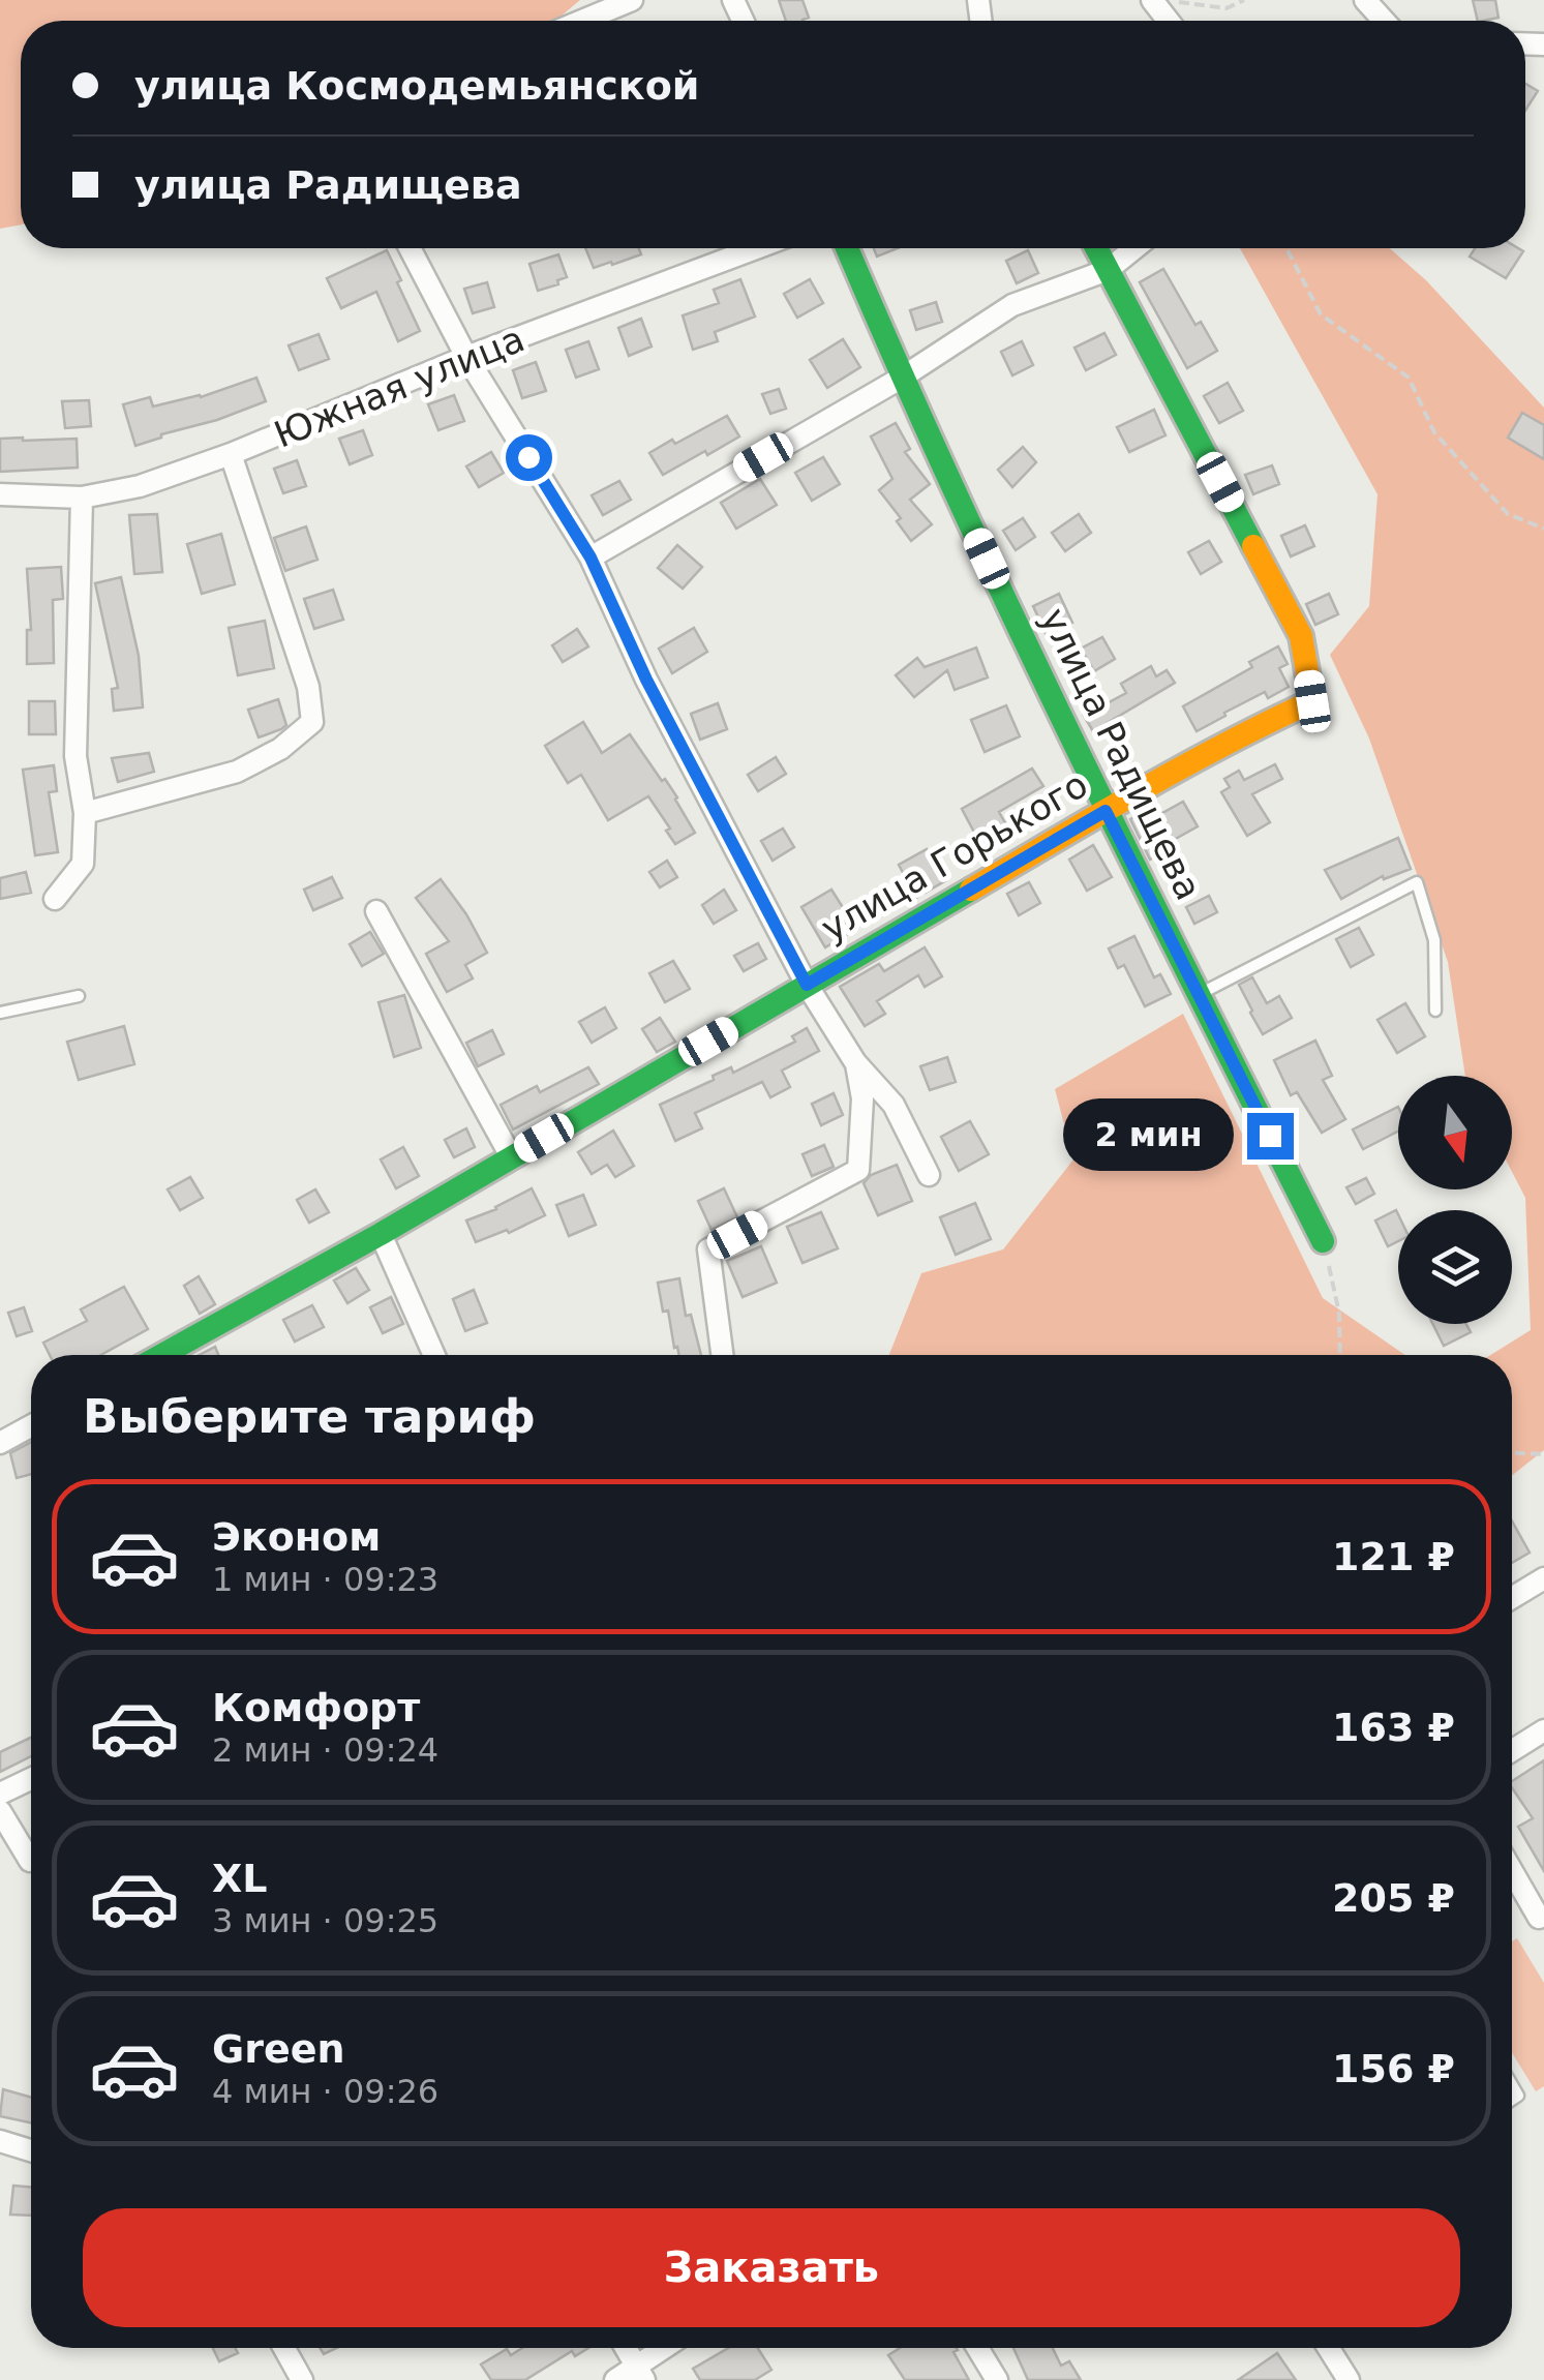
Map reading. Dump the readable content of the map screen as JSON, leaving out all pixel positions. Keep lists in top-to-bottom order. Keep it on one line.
{"streets":{"street":["Южная улица","улица Радищева","улица Горького"]},"crossings":[["улица Радищева","улица Горького"]],"north":"bottom","page":{"banner":["улица Космодемьянской","улица Радищева"],"bubble":"2 мин","heading":"Выберите тариф","list":[{"name":"Эконом","note":"1 мин · 09:23","value":"121 ₽"},{"name":"Комфорт","note":"2 мин · 09:24","value":"163 ₽"},{"name":"XL","note":"3 мин · 09:25","value":"205 ₽"},{"name":"Green","note":"4 мин · 09:26","value":"156 ₽"}],"buttons":"Заказать"}}
